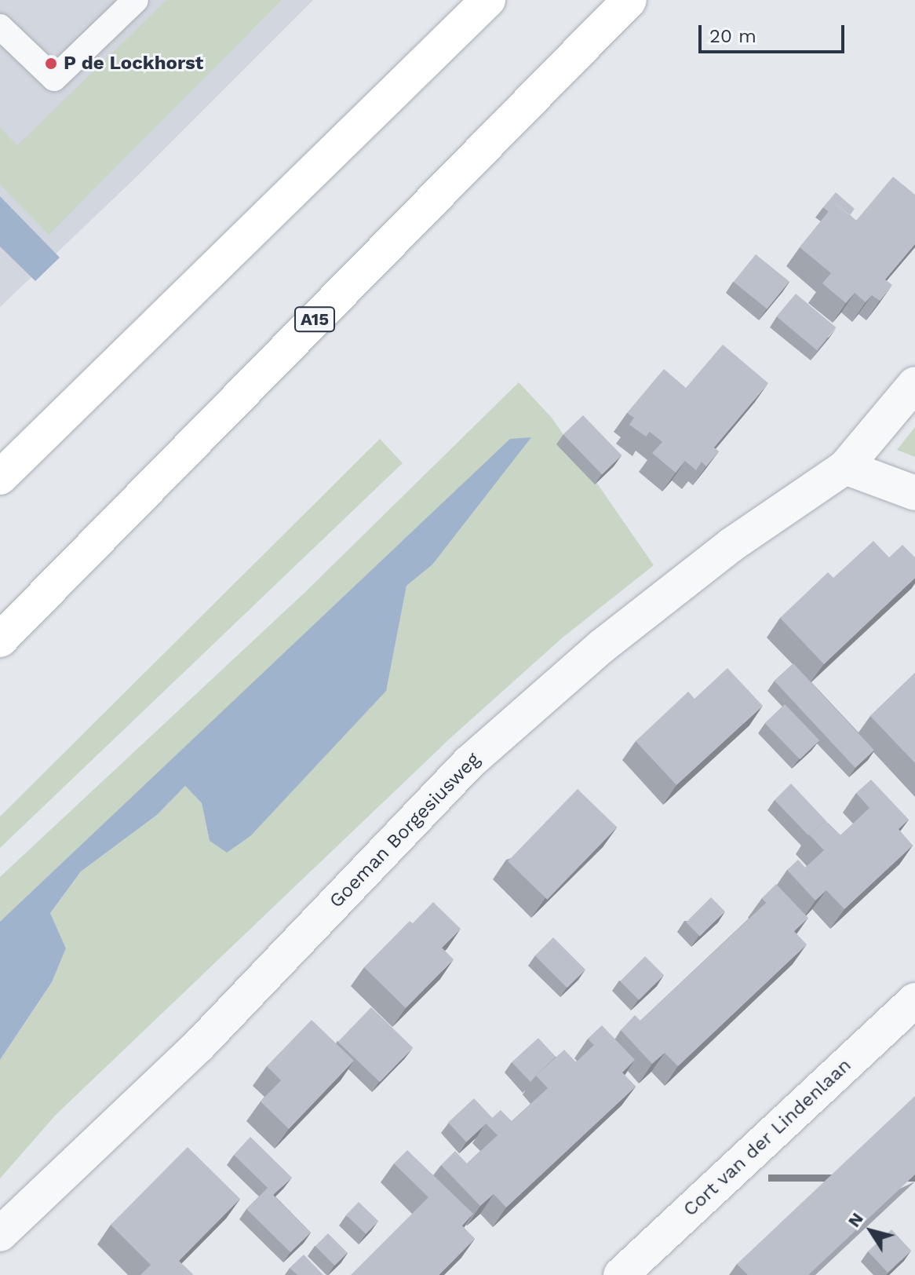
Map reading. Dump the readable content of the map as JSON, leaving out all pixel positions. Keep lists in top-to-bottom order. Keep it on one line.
{"streets":{"highway":["A15"],"street":["Goeman Borgesiusweg","Cort van der Lindenlaan"]},"places":["P de Lockhorst"],"scale_bar":"20 m","north":"top left"}
